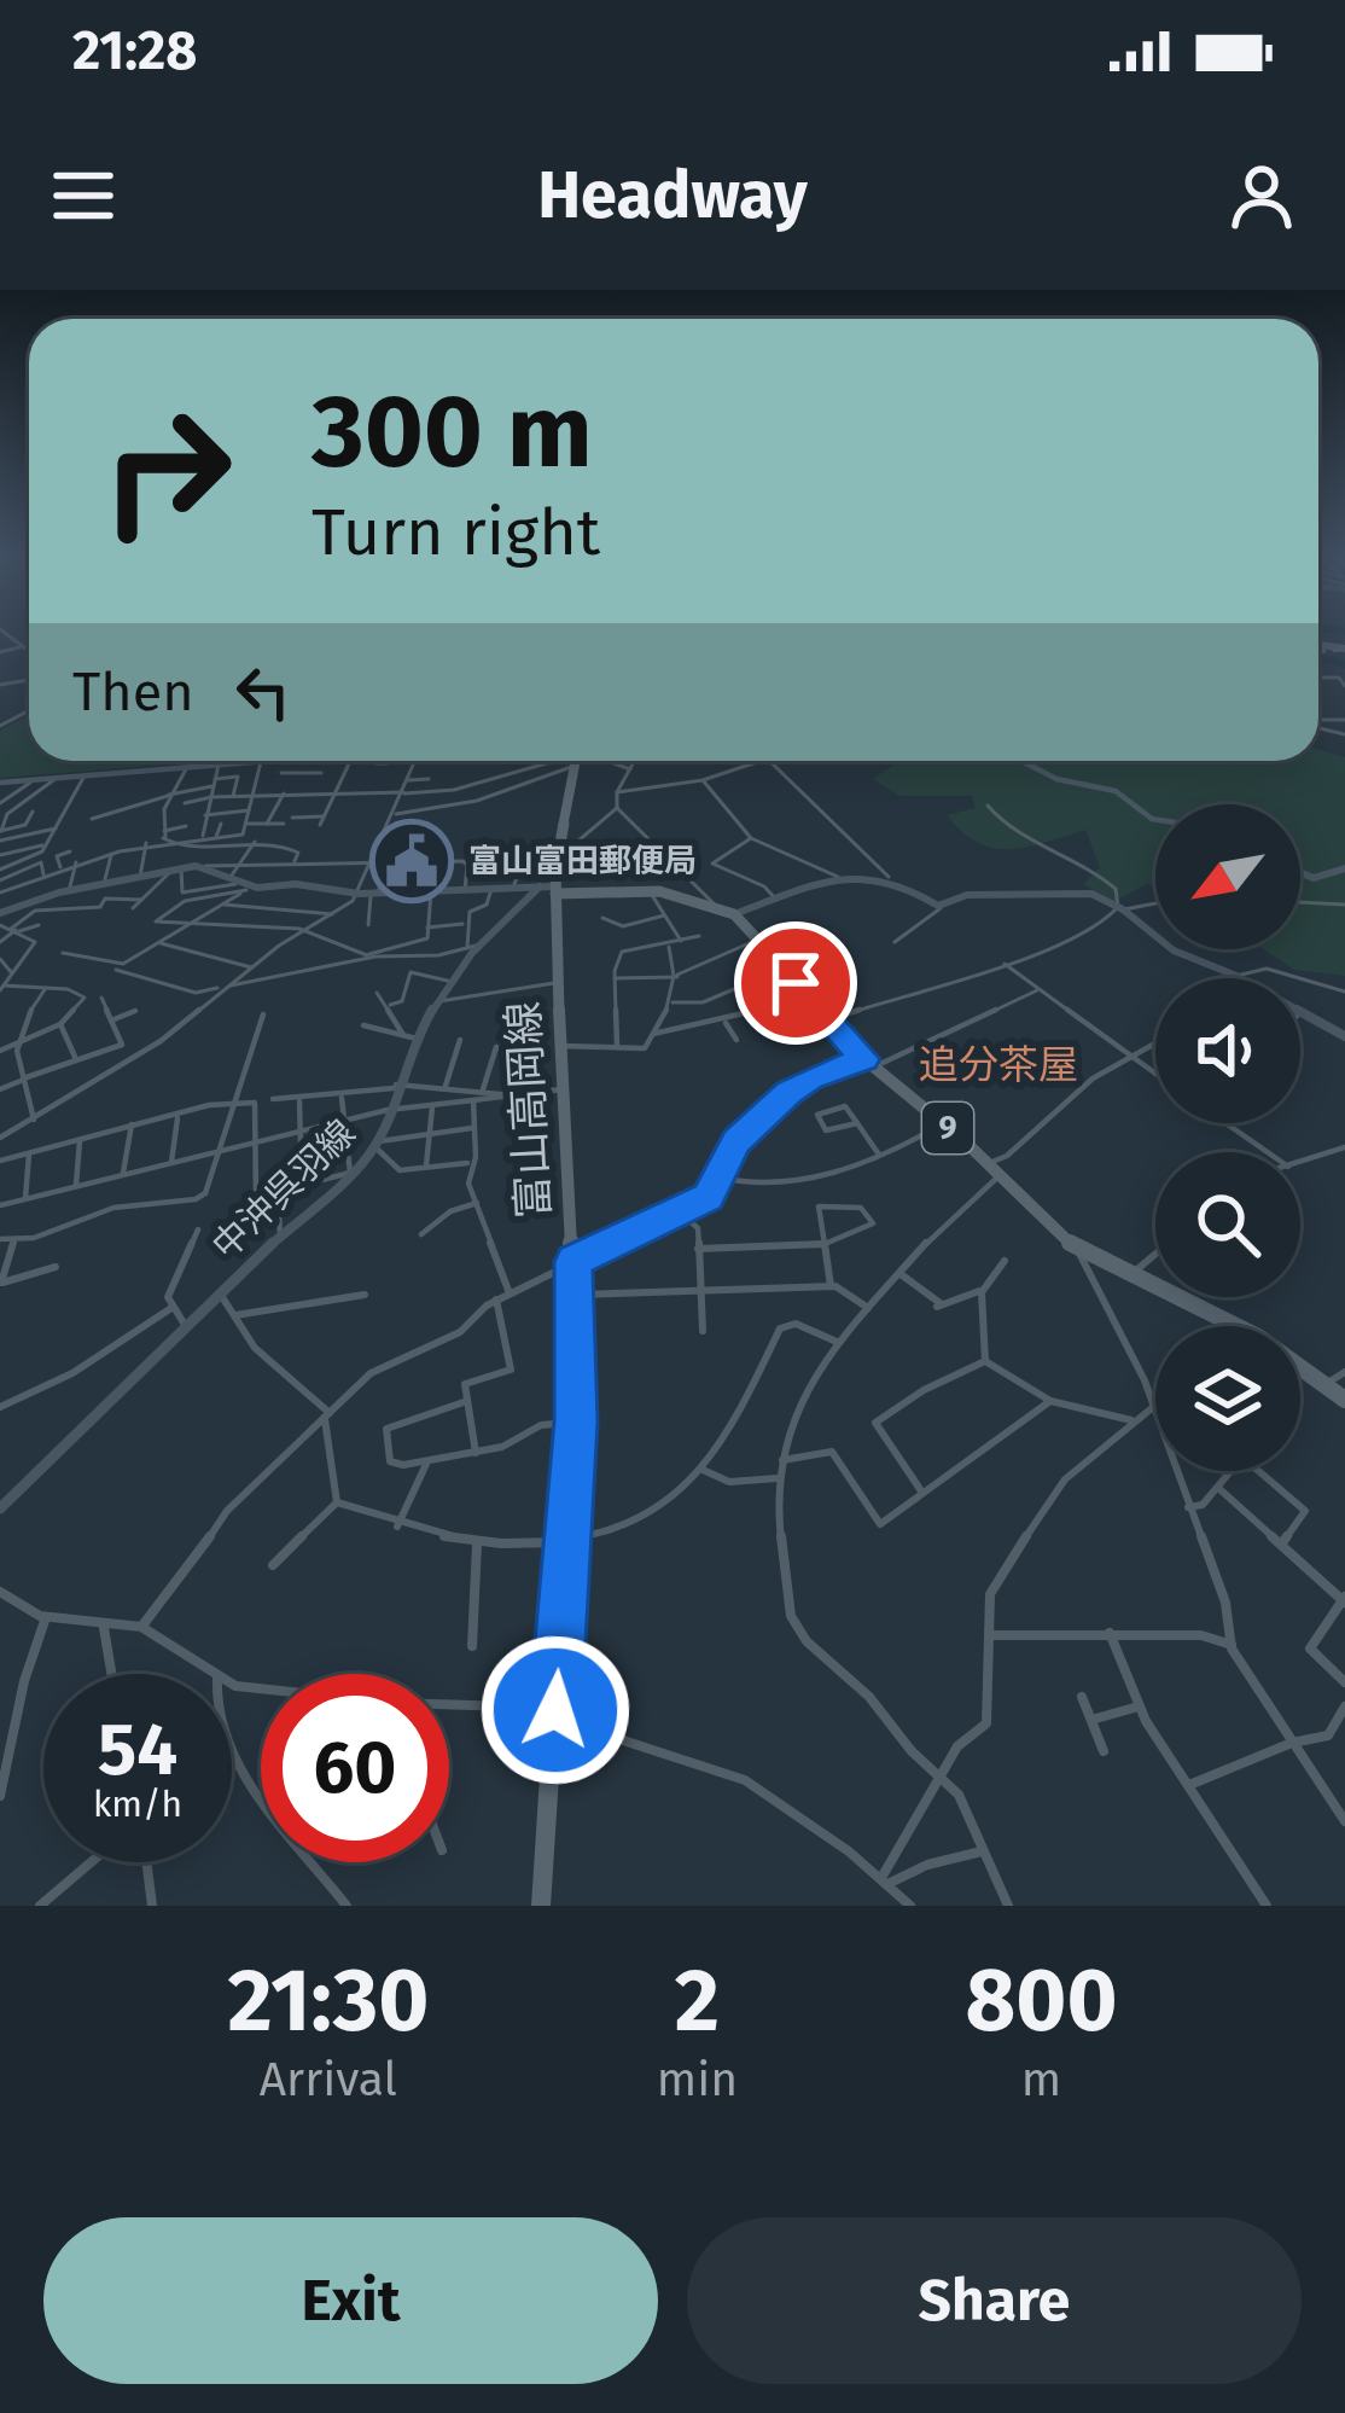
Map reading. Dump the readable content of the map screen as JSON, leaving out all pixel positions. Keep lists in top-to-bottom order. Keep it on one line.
{"streets":{"main road":["富山高岡線","9"],"street":["中沖呉羽線"]},"crossings":[["富山高岡線","9"],["富山高岡線","中沖呉羽線"],["9","中沖呉羽線"]],"districts":["追分茶屋"],"places":{"public building":["富山富田郵便局"]},"north":"bottom left","page":{"status":"21:28","header":"Headway","turn":["300 m","Turn right"],"then":"Then","speed":"54 km/h","limit":"60","eta":["21:30","Arrival","2","min","800","m"],"buttons":["Exit","Share"]}}
